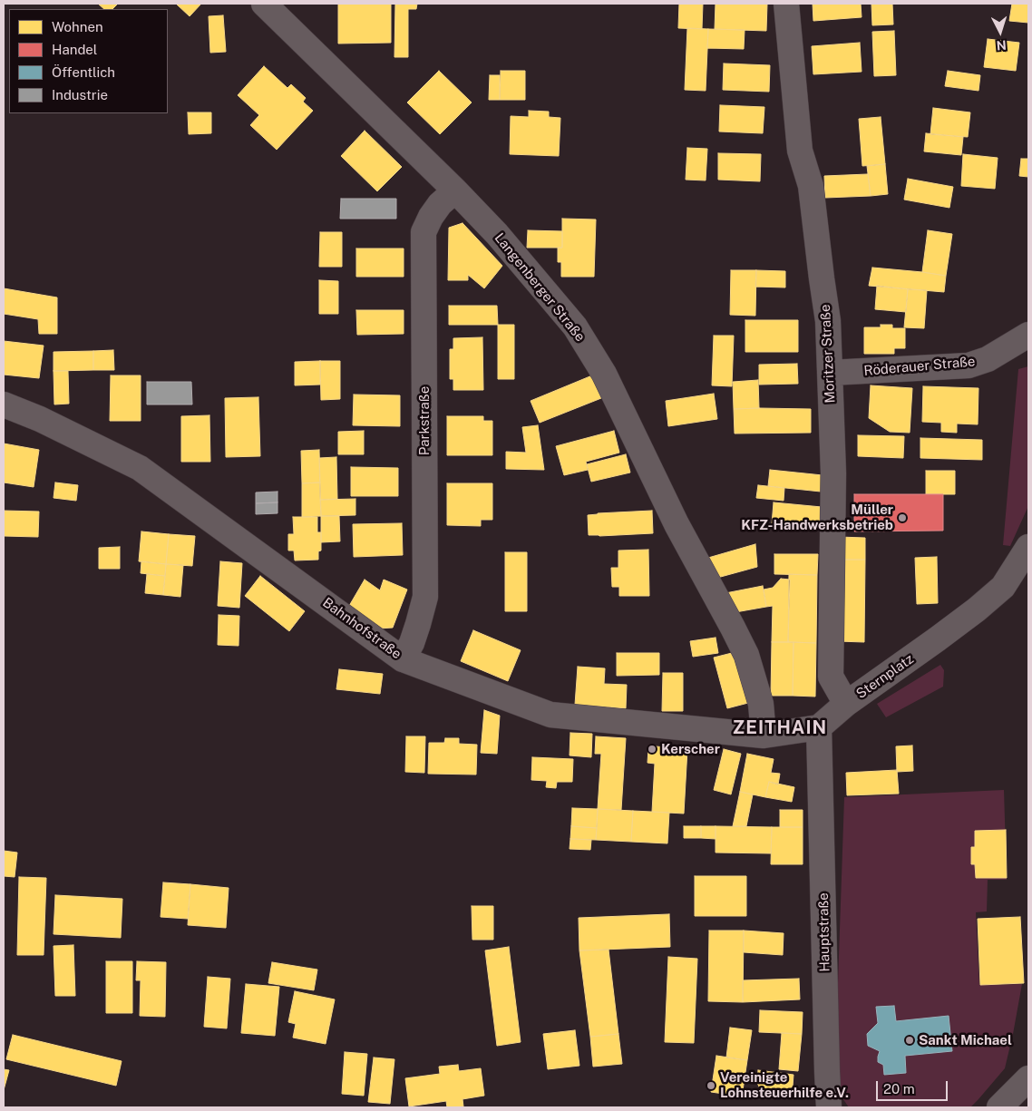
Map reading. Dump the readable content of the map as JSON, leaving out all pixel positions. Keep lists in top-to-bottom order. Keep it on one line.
{"streets":{"street":["Langenberger Straße","Moritzer Straße","Röderauer Straße","Parkstraße","Bahnhofstraße","Sternplatz","Hauptstraße"]},"crossings":[["Langenberger Straße","Parkstraße"],["Langenberger Straße","Bahnhofstraße"],["Moritzer Straße","Röderauer Straße"],["Moritzer Straße","Sternplatz"],["Parkstraße","Bahnhofstraße"],["Bahnhofstraße","Sternplatz"],["Bahnhofstraße","Hauptstraße"],["Sternplatz","Hauptstraße"]],"districts":["ZEITHAIN"],"places":["Müller KFZ-Handwerksbetrieb","Kerscher","Sankt Michael","Vereinigte Lohnsteuerhilfe e.V."],"legend":["Wohnen","Handel","Öffentlich","Industrie"],"scale_bar":"20 m","north":"bottom"}
